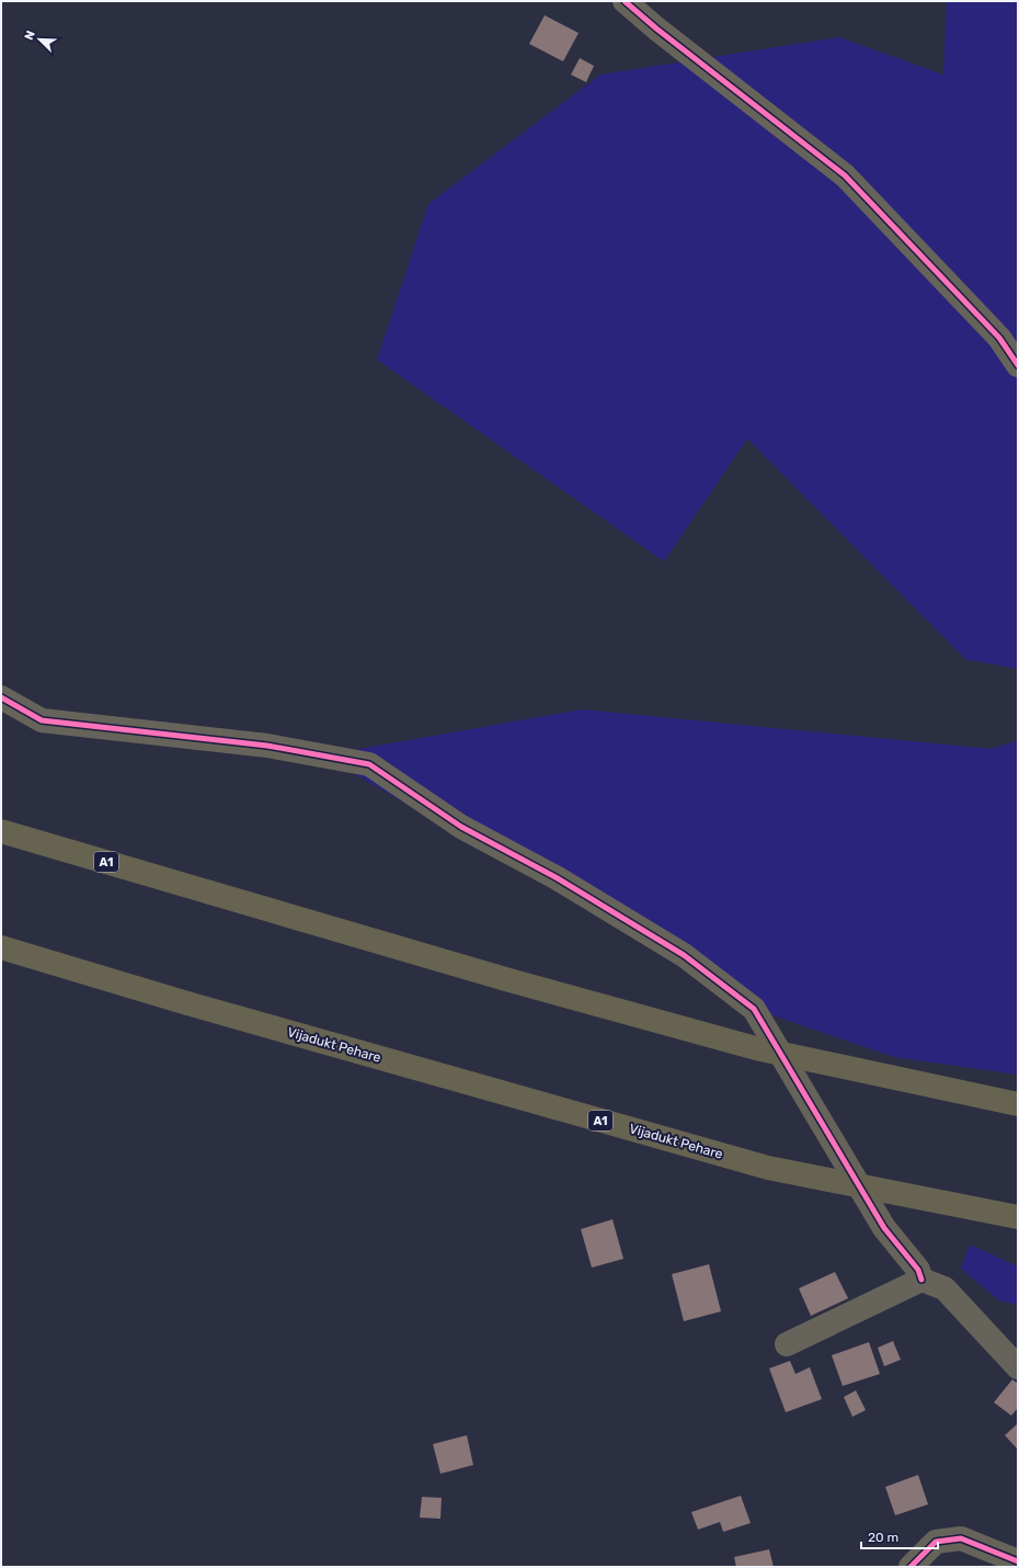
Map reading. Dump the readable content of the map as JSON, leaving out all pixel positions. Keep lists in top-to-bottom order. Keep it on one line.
{"streets":{"highway":["A1","Vijadukt Pehare"]},"scale_bar":"20 m","north":"top left"}
